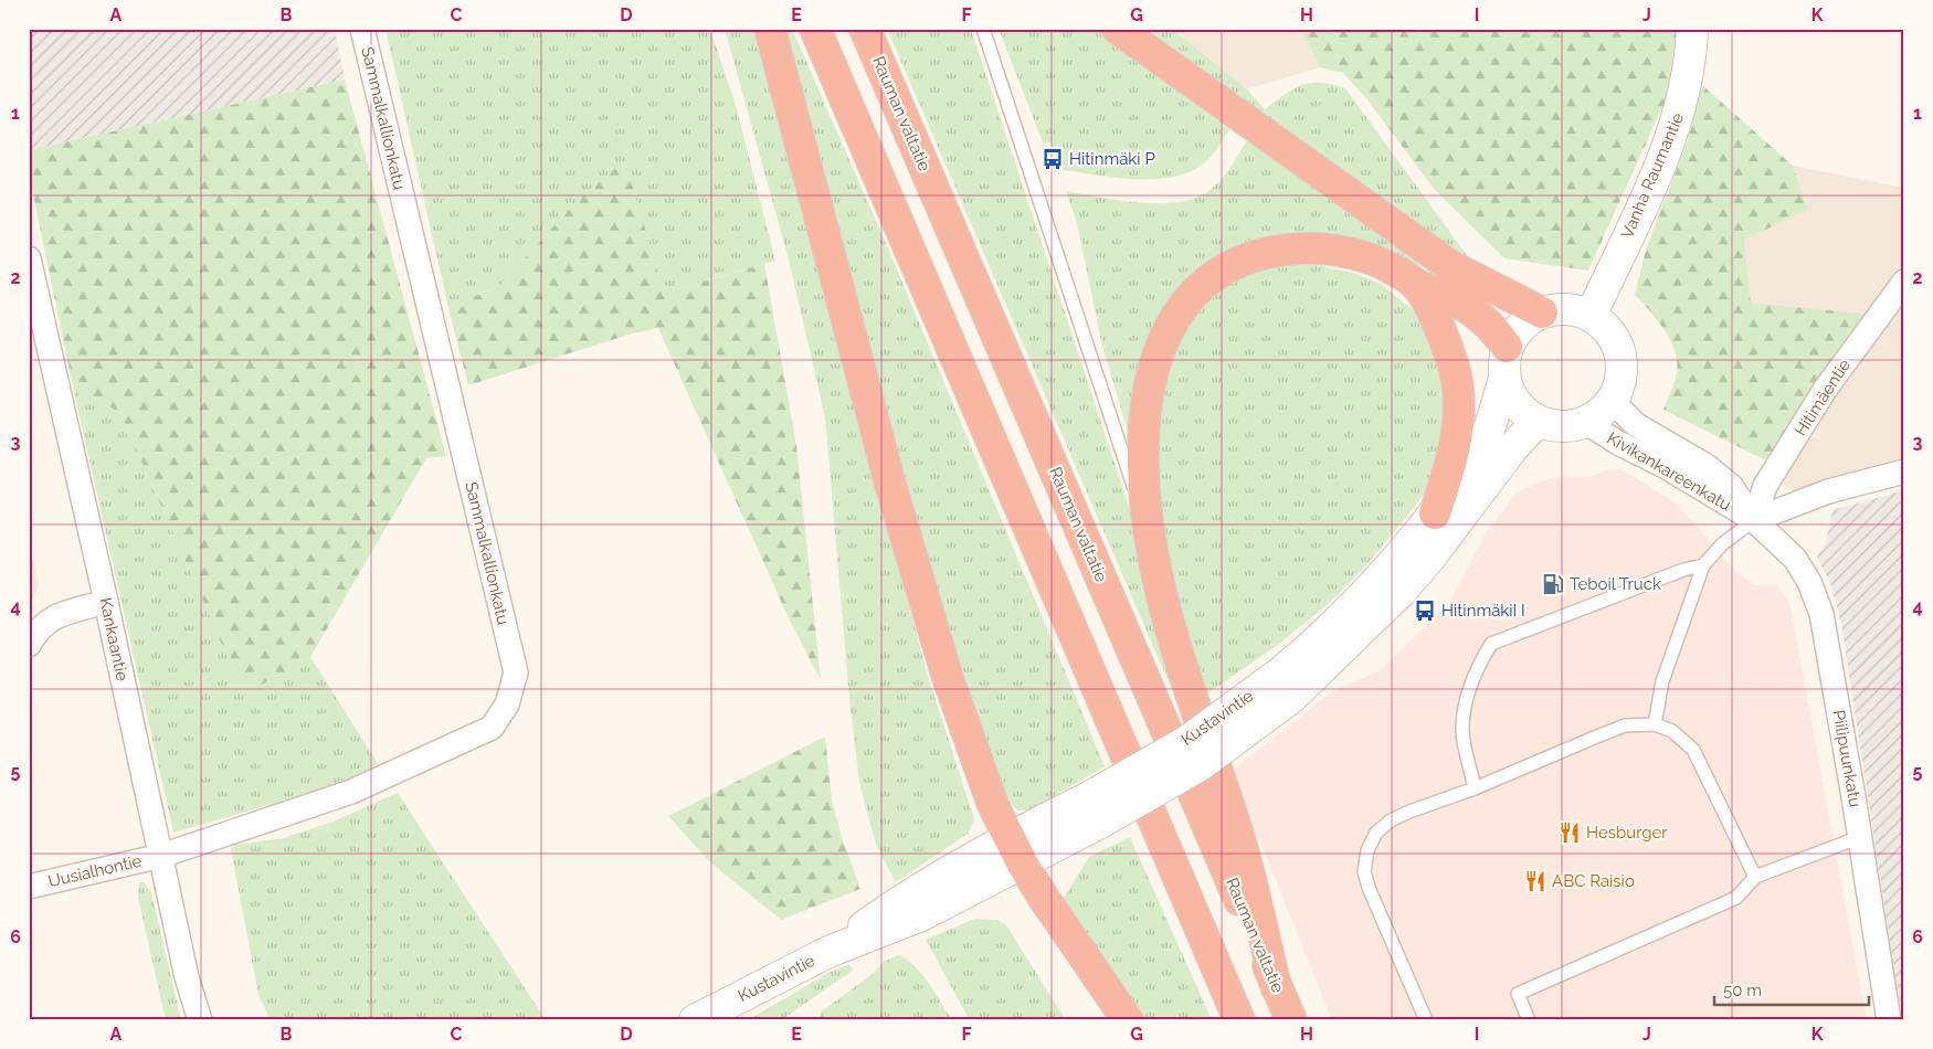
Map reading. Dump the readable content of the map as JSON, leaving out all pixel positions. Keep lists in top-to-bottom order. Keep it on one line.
{"streets":{"highway":["Rauman valtatie"],"main road":["Vanha Raumantie","Kustavintie"],"street":["Sammalkallionkatu","Hitimäentie","Kivikankareenkatu","Kankaantie","Piilipuunkatu","Uusialhontie"]},"crossings":[["Sammalkallionkatu","Kankaantie"],["Sammalkallionkatu","Uusialhontie"],["Vanha Raumantie","Kivikankareenkatu"],["Vanha Raumantie","Kustavintie"],["Hitimäentie","Kivikankareenkatu"],["Hitimäentie","Piilipuunkatu"],["Kivikankareenkatu","Kustavintie"],["Kivikankareenkatu","Piilipuunkatu"],["Kankaantie","Uusialhontie"]],"places":{"bus stop":["Hitinmäki P","HitinmäkiI I"],"fuel station":["Teboil Truck"],"restaurant":["Hesburger","ABC Raisio"]},"scale_bar":"50 m","grid":{"columns":["A","B","C","D","E","F","G","H","I","J","K"],"rows":["1","2","3","4","5","6"]}}
